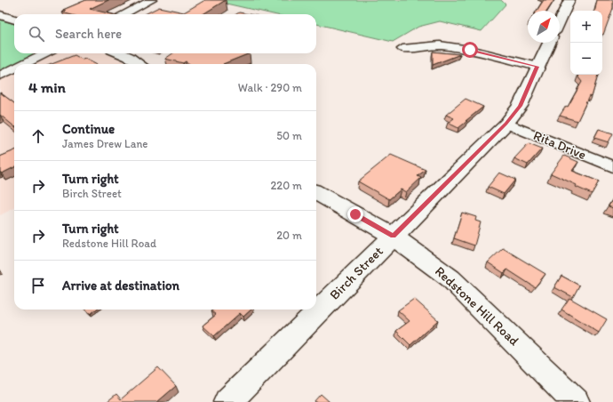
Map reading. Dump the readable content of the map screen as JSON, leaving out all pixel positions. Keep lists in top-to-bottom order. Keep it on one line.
{"streets":{"main road":["Birch Street","Redstone Hill Road"],"street":["Rita Drive"]},"crossings":[["Rita Drive","Birch Street"],["Birch Street","Redstone Hill Road"]],"north":"top right","page":{"map_buttons":["+","−"],"search":"Search here","heading":["4 min","Walk · 290 m"],"list":[["Continue","James Drew Lane","50 m"],["Turn right","Birch Street","220 m"],["Turn right","Redstone Hill Road","20 m"],"Arrive at destination"]}}
